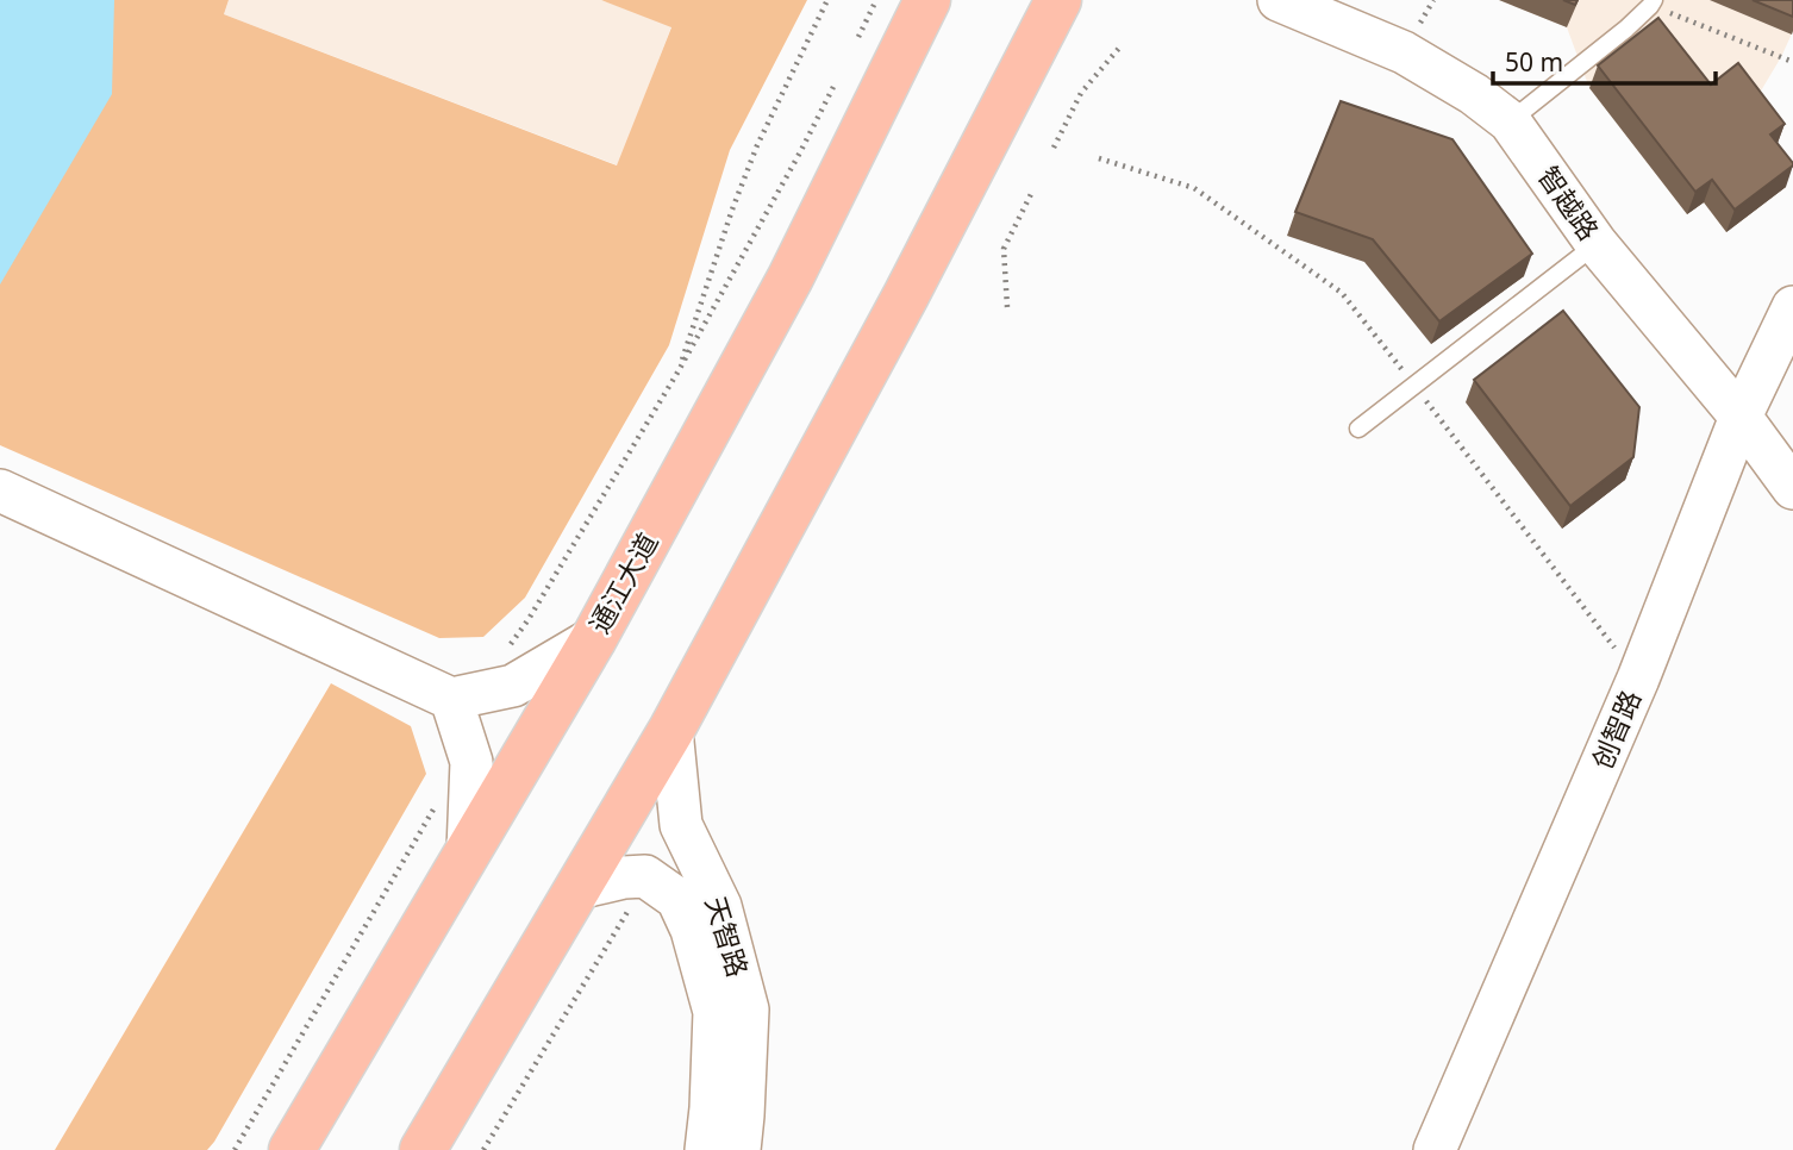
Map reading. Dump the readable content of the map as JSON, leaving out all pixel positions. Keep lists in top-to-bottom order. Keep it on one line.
{"streets":{"main road":["通江大道"],"street":["智越路","创智路","天智路"]},"crossings":[["智越路","创智路"]],"scale_bar":"50 m"}
